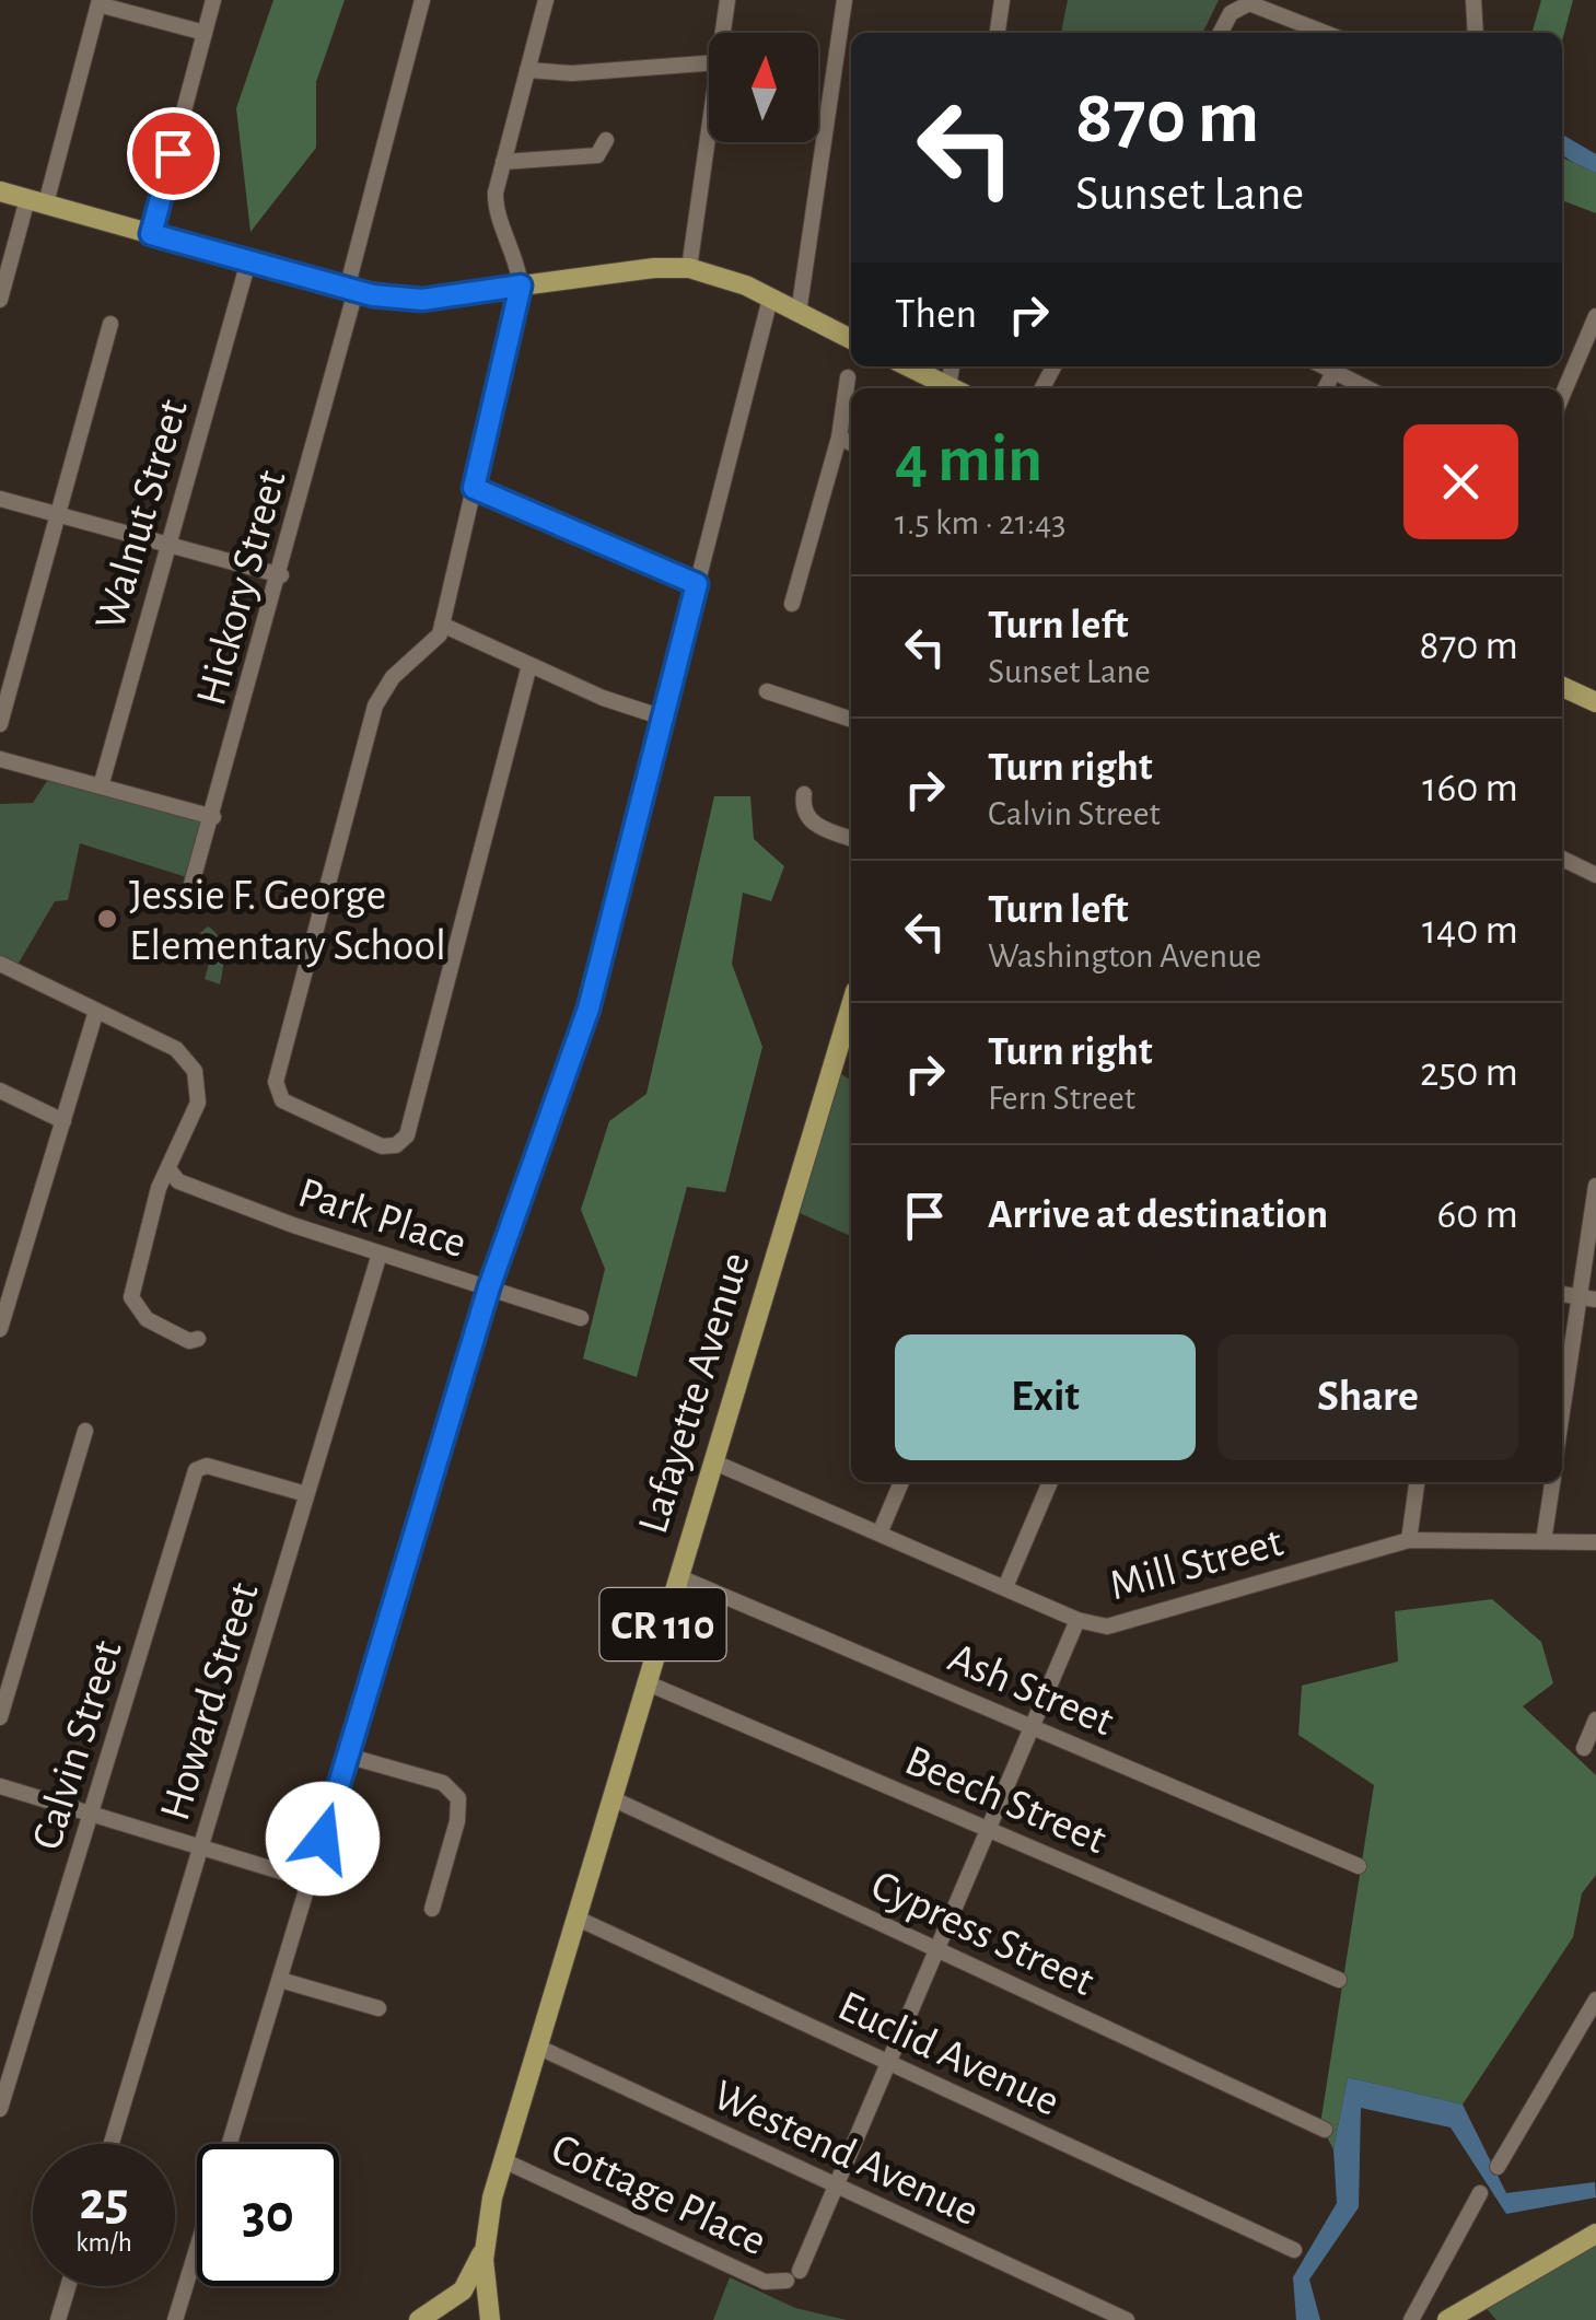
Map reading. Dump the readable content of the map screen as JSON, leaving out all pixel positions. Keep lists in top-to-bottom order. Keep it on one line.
{"streets":{"main road":["Lafayette Avenue","CR 110"],"street":["Walnut Street","Hickory Street","Park Place","Mill Street","Ash Street","Howard Street","Calvin Street","Beech Street","Cypress Street","Euclid Avenue","Westend Avenue","Cottage Place"]},"crossings":[["Park Place","Howard Street"],["Lafayette Avenue","Mill Street"],["Lafayette Avenue","CR 110"],["Lafayette Avenue","Ash Street"],["Lafayette Avenue","Beech Street"],["Lafayette Avenue","Cypress Street"],["Lafayette Avenue","Euclid Avenue"],["Lafayette Avenue","Westend Avenue"],["Lafayette Avenue","Cottage Place"],["Howard Street","Calvin Street"],["Westend Avenue","Cottage Place"]],"places":["Jessie F. George Elementary School"],"north":"top","page":{"turn":["870 m","Sunset Lane"],"then":"Then","heading":["4 min","1.5 km · 21:43"],"list":[{"name":"Turn left","note":"Sunset Lane","value":"870 m"},{"name":"Turn right","note":"Calvin Street","value":"160 m"},{"name":"Turn left","note":"Washington Avenue","value":"140 m"},{"name":"Turn right","note":"Fern Street","value":"250 m"},{"name":"Arrive at destination","value":"60 m"}],"buttons":["Exit","Share"],"speed":"25 km/h","limit":"30"}}
